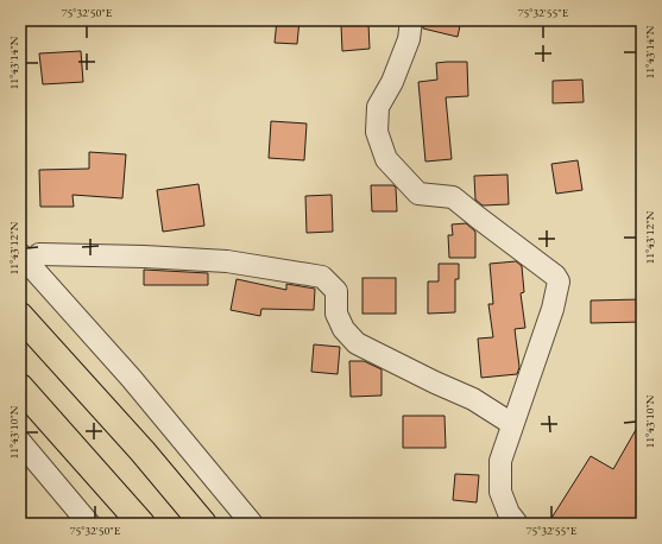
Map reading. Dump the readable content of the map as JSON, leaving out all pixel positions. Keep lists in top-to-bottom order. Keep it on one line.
{"coordinates":["75°32'50\"E","75°32'55\"E","11°43'14\"N","11°43'12\"N","11°43'10\"N"]}
